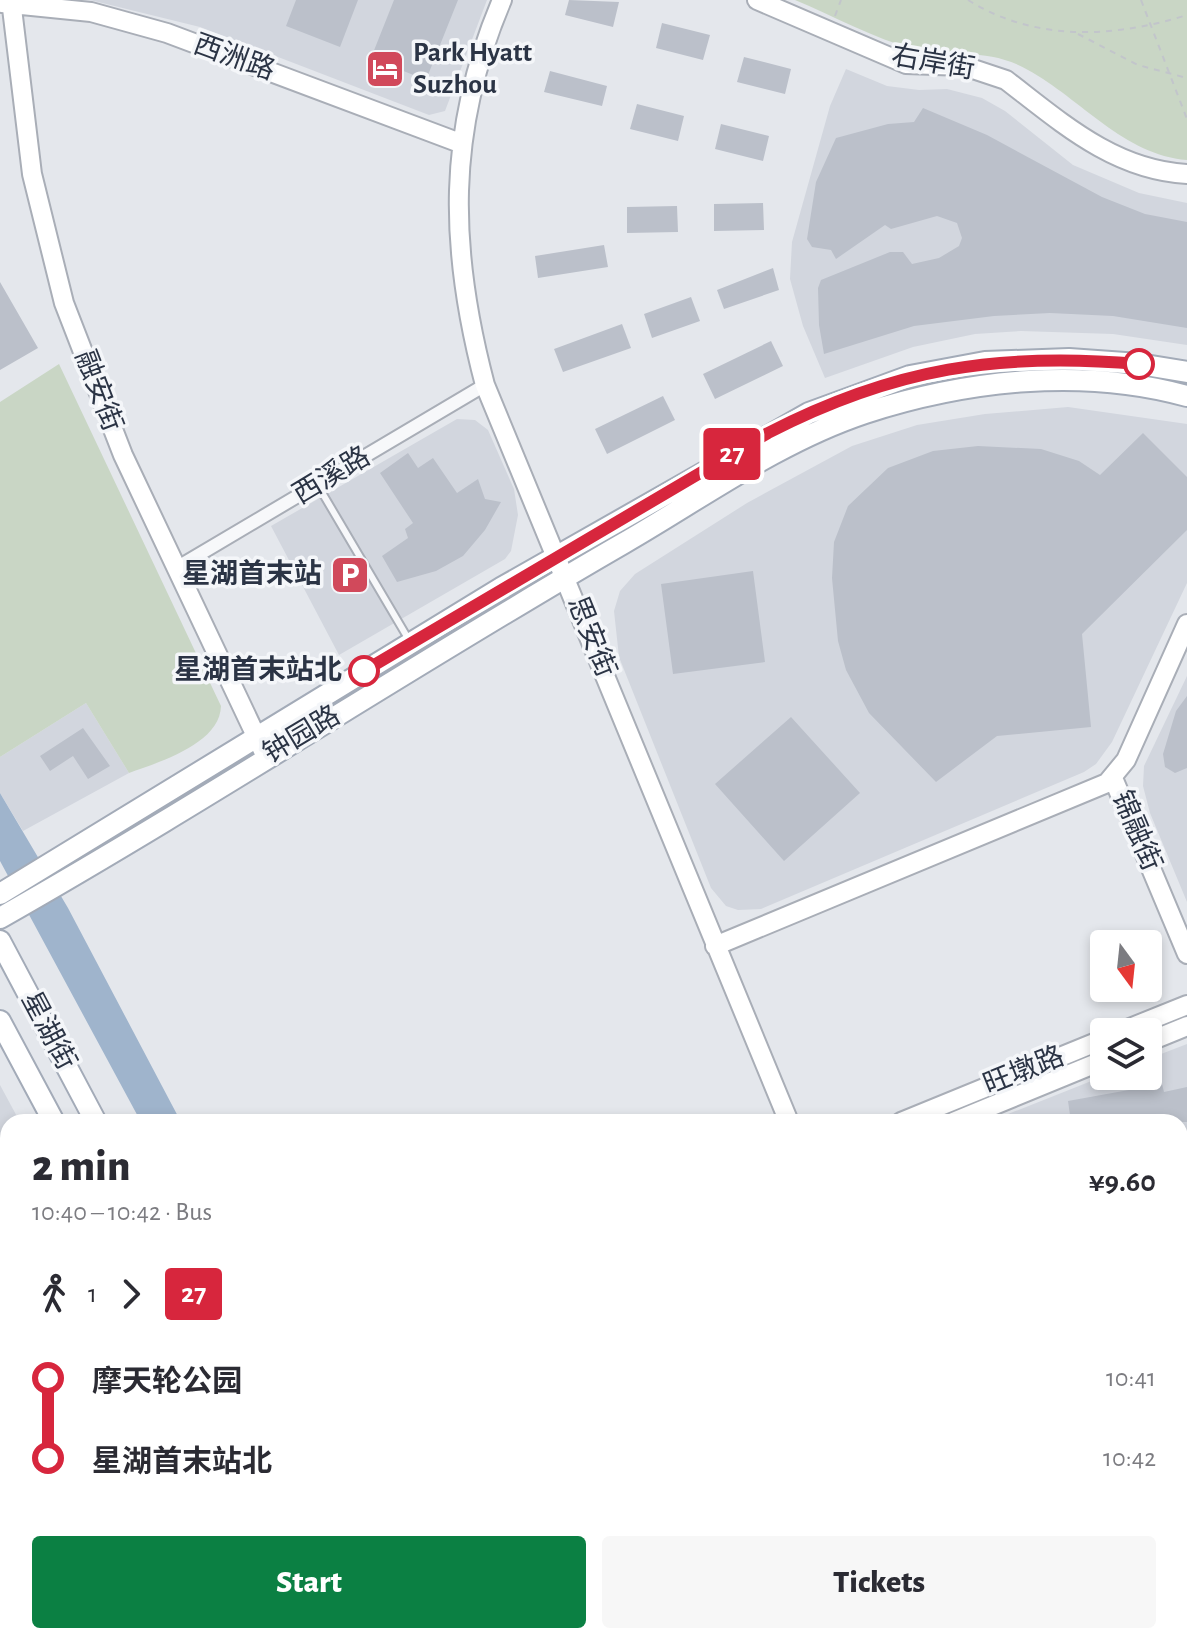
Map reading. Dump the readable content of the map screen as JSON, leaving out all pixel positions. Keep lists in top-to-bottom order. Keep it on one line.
{"streets":{"main road":["钟园路","星湖街"],"street":["西洲路","右岸街","融安街","西溪路","思安街","锦融街","旺墩路"]},"crossings":[["西洲路","融安街"],["西洲路","思安街"],["融安街","西溪路"],["融安街","钟园路"],["西溪路","思安街"],["思安街","钟园路"]],"places":{"hotel":["Park Hyatt Suzhou"],"parking":["星湖首末站"],"other":["星湖首末站北"]},"lines":["bus line 27"],"north":"bottom","page":{"on_map":"27","heading":["2 min","10:40 – 10:42 · Bus","¥9.60"],"legs":["1","27"],"list":[{"name":"摩天轮公园","value":"10:41"},{"name":"星湖首末站北","value":"10:42"}],"buttons":["Start","Tickets"]}}
